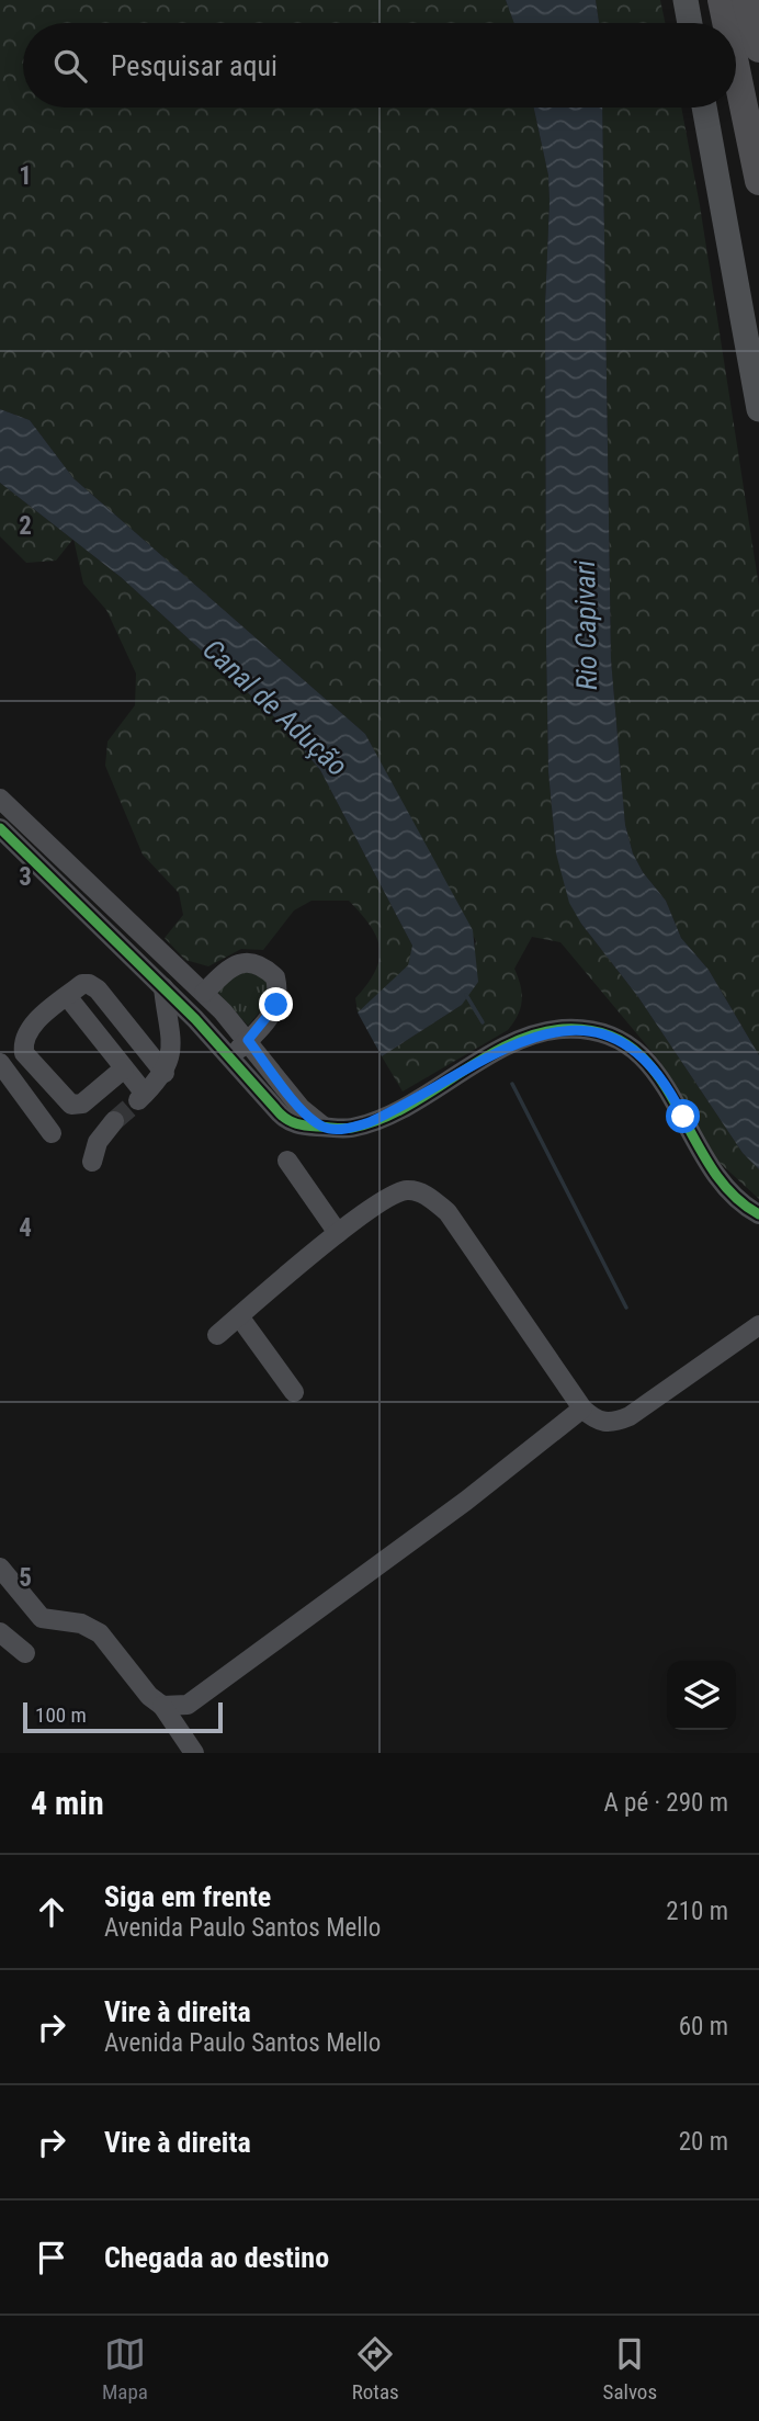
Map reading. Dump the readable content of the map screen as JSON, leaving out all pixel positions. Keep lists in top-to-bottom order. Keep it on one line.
{"water":["Rio Capivari","Canal de Adução"],"scale_bar":"100 m","page":{"search":"Pesquisar aqui","scale":"100 m","heading":["4 min","A pé · 290 m"],"list":[["Siga em frente","Avenida Paulo Santos Mello","210 m"],["Vire à direita","Avenida Paulo Santos Mello","60 m"],["Vire à direita","20 m"],"Chegada ao destino"],"nav":["Mapa","Rotas","Salvos"]},"grid":{"rows":["1","2","3","4","5"]}}
